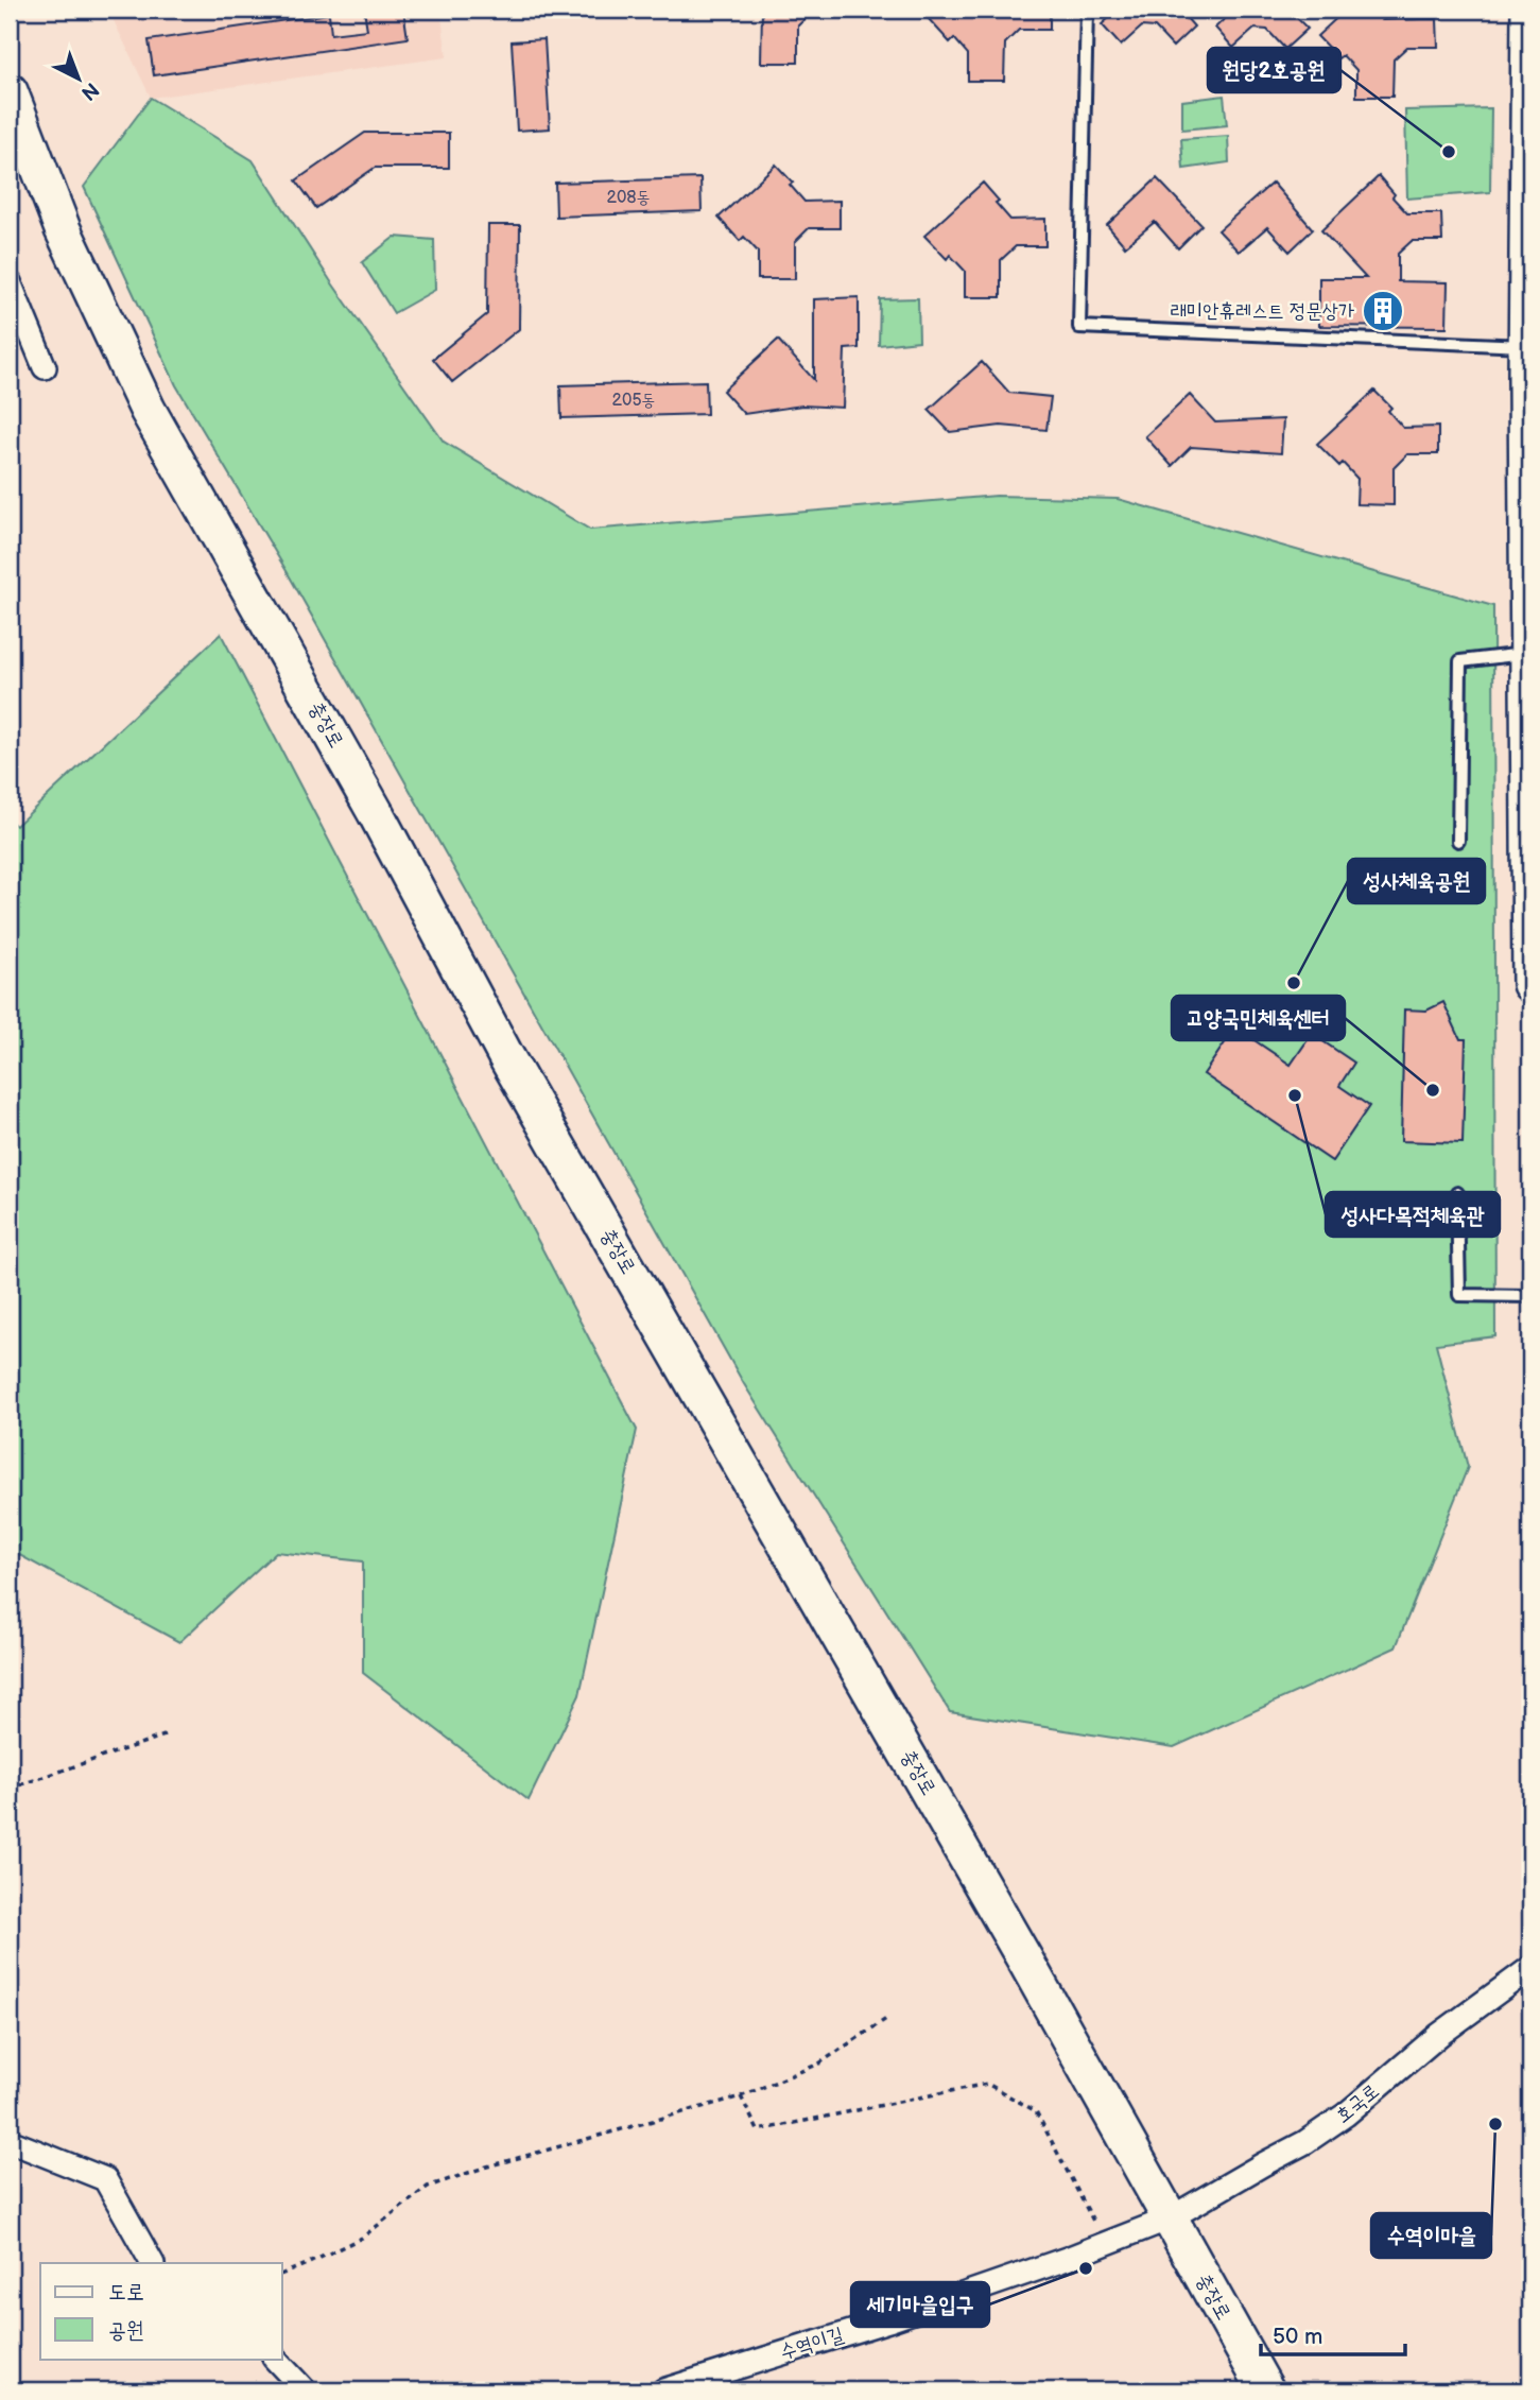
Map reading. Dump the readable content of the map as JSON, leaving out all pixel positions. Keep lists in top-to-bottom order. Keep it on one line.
{"streets":{"main road":["충장로"],"street":["호국로","수역이길"]},"crossings":[["충장로","호국로"],["충장로","수역이길"],["호국로","수역이길"]],"places":{"other":["원당2호공원","성사체육공원","고양국민체육센터","성사다목적체육관","수역이마을","세기마을입구"],"building":["래미안휴레스트 정문상가"]},"house_numbers":["208동","205동"],"legend":["도로","공원"],"scale_bar":"50 m","north":"bottom right"}
